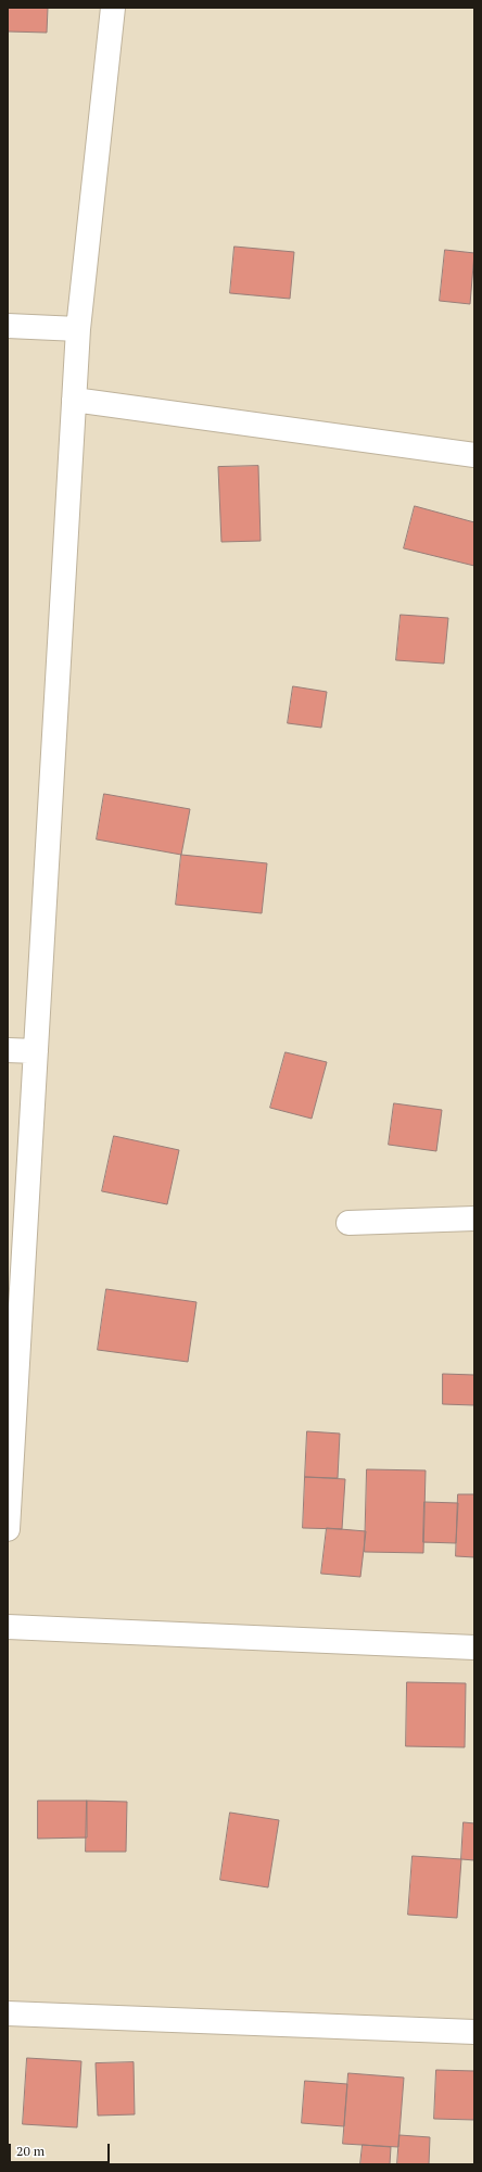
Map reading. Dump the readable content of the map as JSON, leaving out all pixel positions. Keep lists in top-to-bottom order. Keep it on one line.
{"scale_bar":"20 m"}
